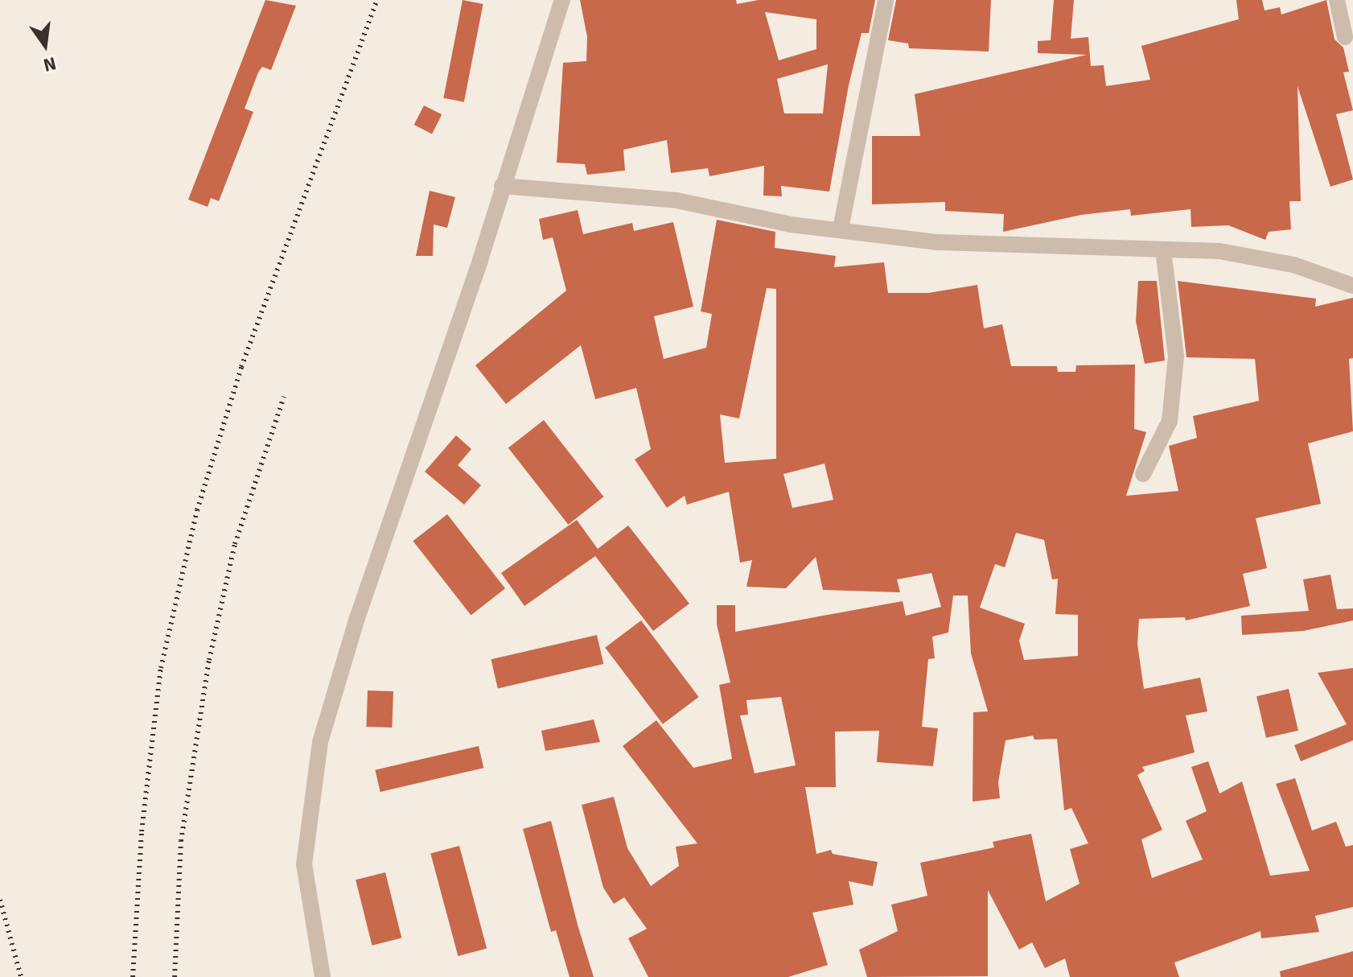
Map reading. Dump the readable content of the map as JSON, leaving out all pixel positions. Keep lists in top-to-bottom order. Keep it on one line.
{"north":"bottom"}
